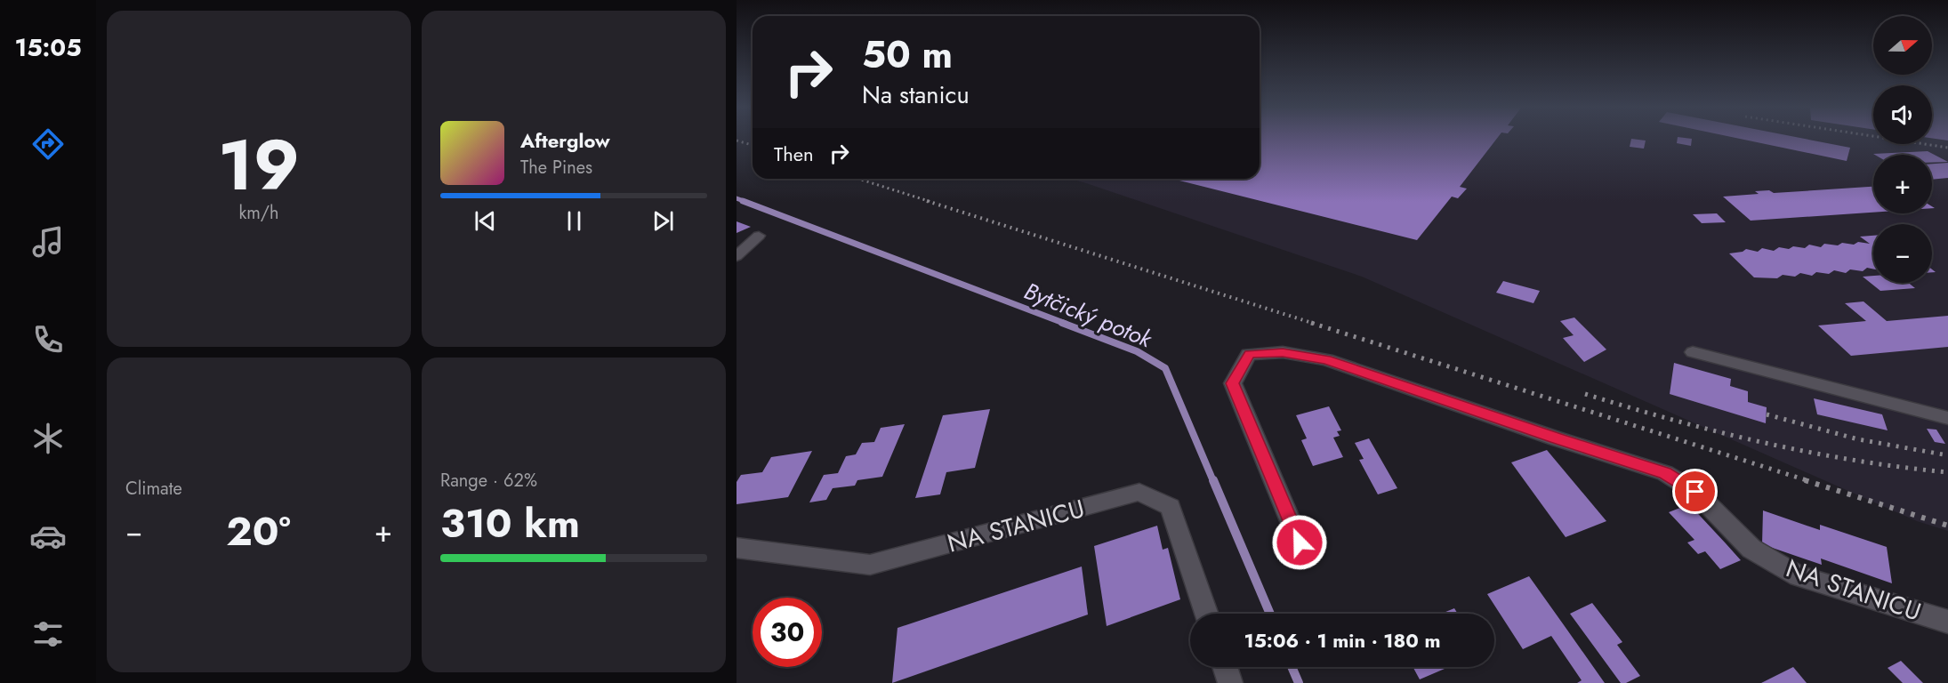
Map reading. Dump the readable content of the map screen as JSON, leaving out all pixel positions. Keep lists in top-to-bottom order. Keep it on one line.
{"streets":{"street":["NA STANICU"]},"water":["Bytčický potok"],"north":"right","page":{"tabs":"15:05","tile":[["19","km/h"],"Climate",["Range · 62%","310 km"]],"map_buttons":["+","−"],"turn":["50 m","Na stanicu"],"song":["Afterglow","The Pines"],"then":"Then","heat":["−","20°","+"],"limit":"30","trip":"15:06 · 1 min · 180 m"}}
